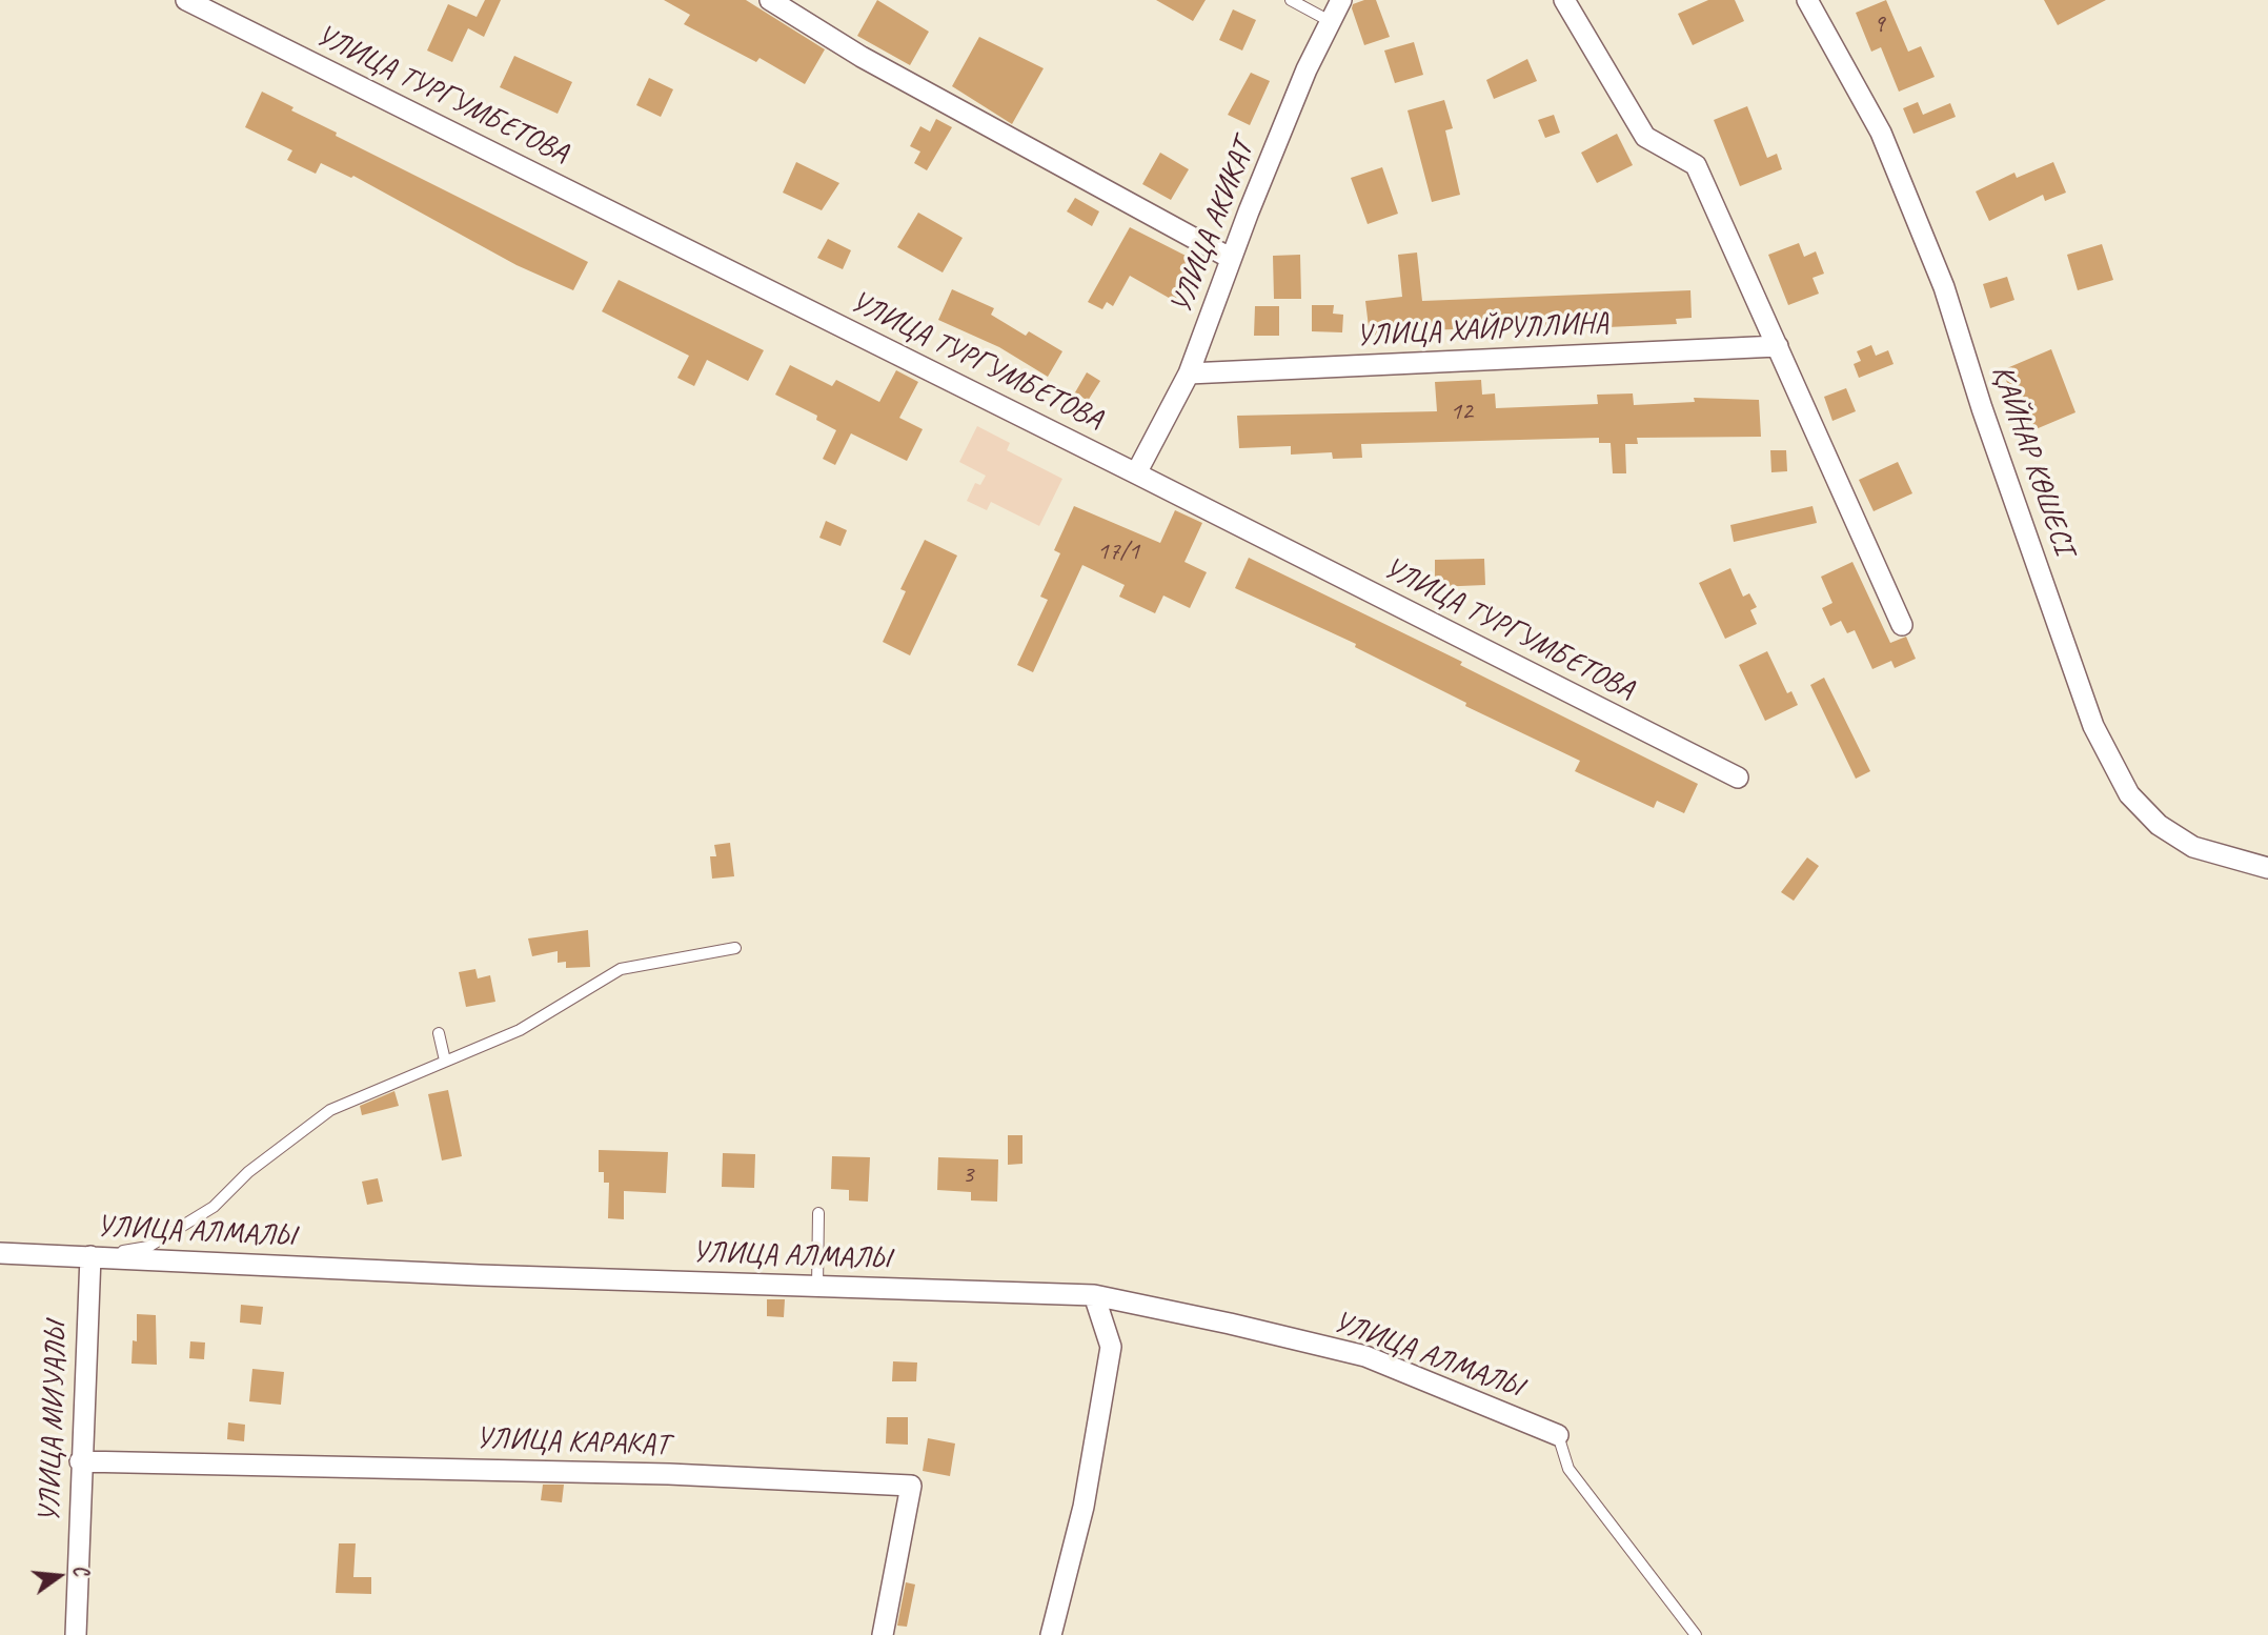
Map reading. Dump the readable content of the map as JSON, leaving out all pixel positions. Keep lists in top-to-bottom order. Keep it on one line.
{"streets":{"street":["УЛИЦА ТУРГУМБЕТОВА","УЛИЦА АКИКАТ","УЛИЦА ХАЙРУЛЛИНА","ҚАЙНАР КӨШЕСІ","УЛИЦА АЛМАЛЫ","УЛИЦА МИУАЛЫ","УЛИЦА КАРАКАТ"]},"crossings":[["УЛИЦА ТУРГУМБЕТОВА","УЛИЦА АКИКАТ"],["УЛИЦА АКИКАТ","УЛИЦА ХАЙРУЛЛИНА"],["УЛИЦА АЛМАЛЫ","УЛИЦА МИУАЛЫ"],["УЛИЦА МИУАЛЫ","УЛИЦА КАРАКАТ"]],"house_numbers":["9","12","17/1","3"],"north":"right"}
